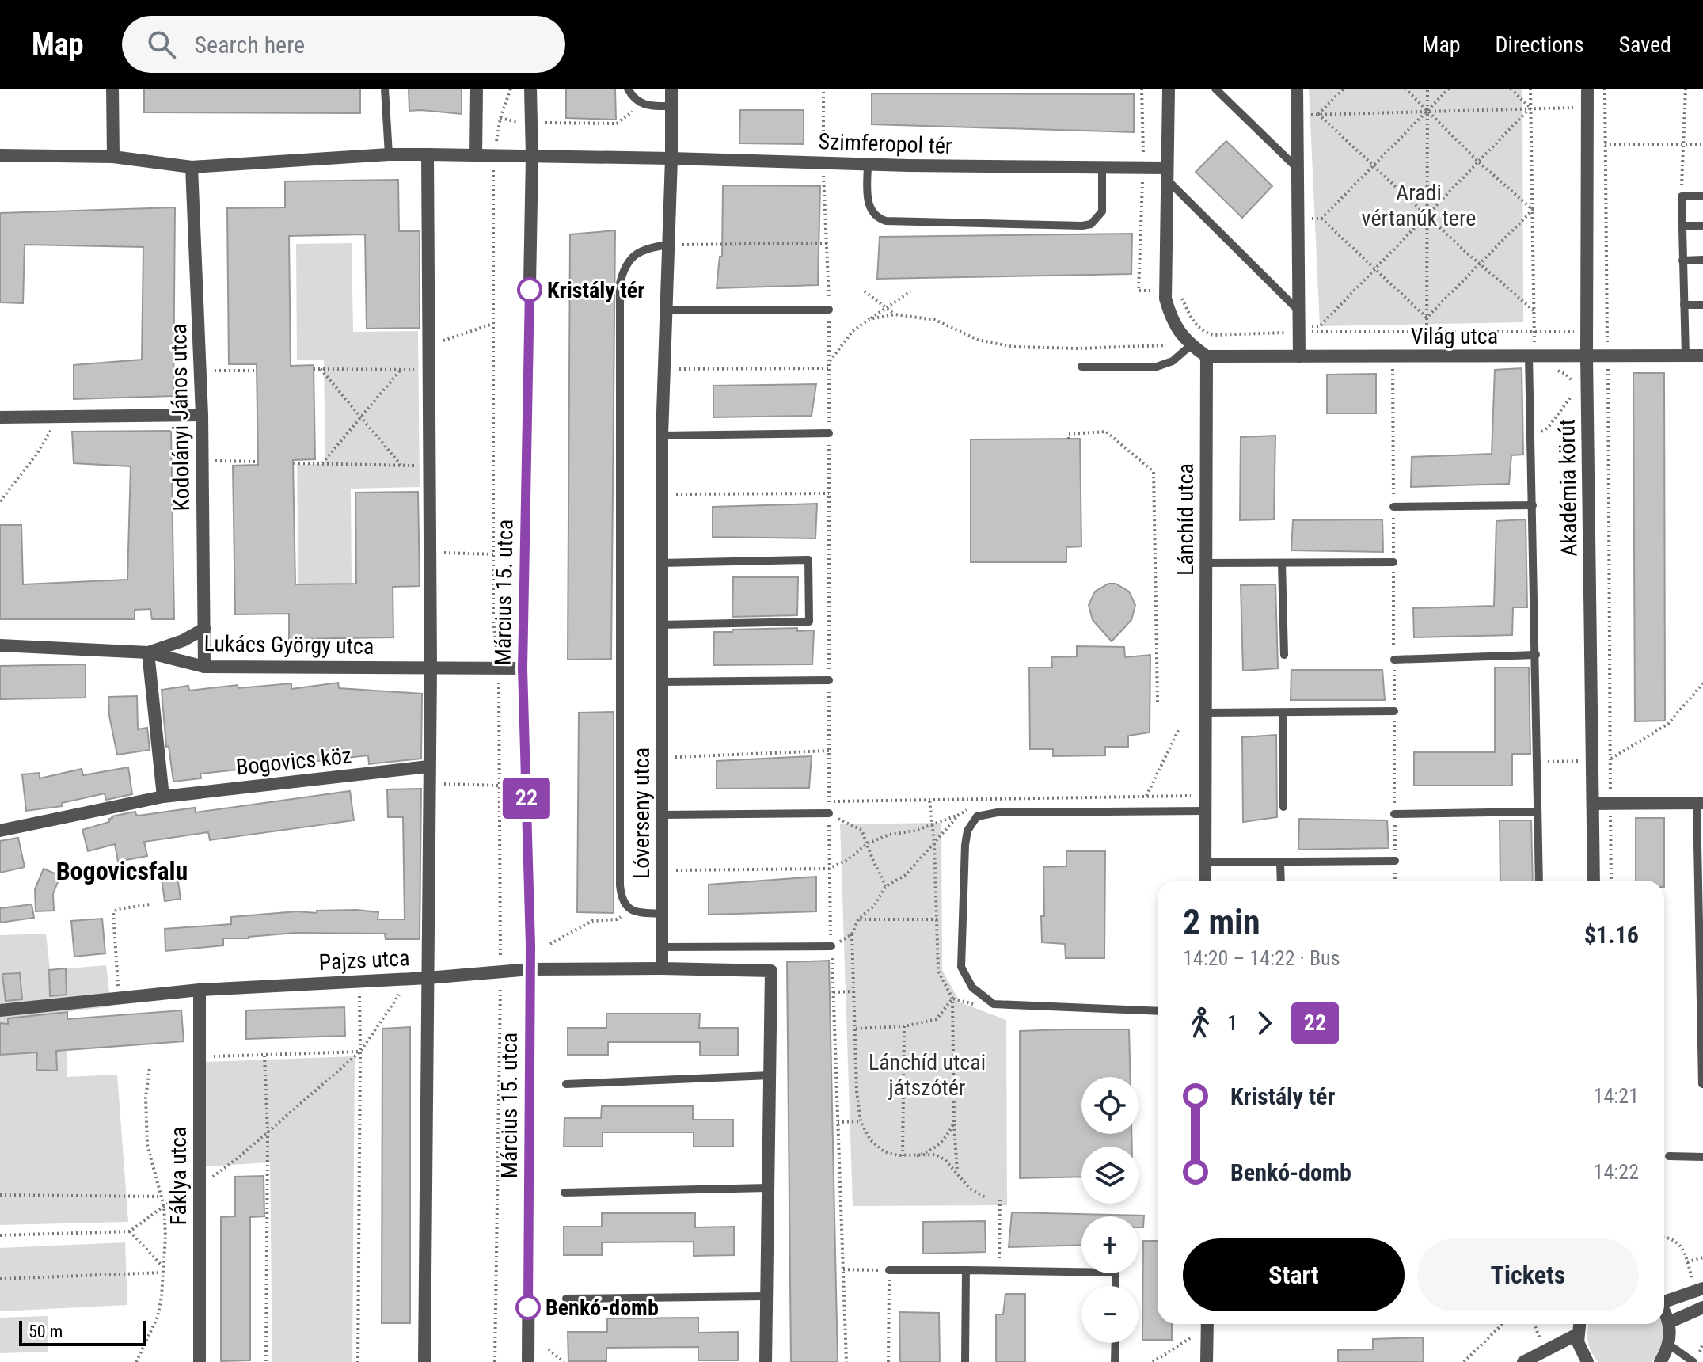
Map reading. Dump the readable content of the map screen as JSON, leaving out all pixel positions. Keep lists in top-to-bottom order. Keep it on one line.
{"streets":{"street":["Szimferopol tér","Világ utca","Kodolányi János utca","Akadémia körút","Lánchíd utca","Március 15. utca","Lukács György utca","Bogovics köz","Lóverseny utca","Pajzs utca","Fáklya utca"]},"crossings":[["Szimferopol tér","Március 15. utca"],["Szimferopol tér","Lóverseny utca"],["Világ utca","Akadémia körút"],["Világ utca","Lánchíd utca"],["Kodolányi János utca","Lukács György utca"],["Március 15. utca","Lukács György utca"],["Március 15. utca","Pajzs utca"],["Lóverseny utca","Pajzs utca"],["Pajzs utca","Fáklya utca"]],"districts":["Bogovicsfalu"],"parks":["Aradi vértanúk tere","Lánchíd utcai játszótér"],"places":["Kristály tér","Benkó-domb"],"lines":["bus line 22"],"scale_bar":"50 m","page":{"header":"Map","search":"Search here","nav":["Map","Directions","Saved"],"on_map":"22","heading":["2 min","14:20 – 14:22 · Bus","$1.16"],"legs":["1","22"],"list":[{"name":"Kristály tér","value":"14:21"},{"name":"Benkó-domb","value":"14:22"}],"map_buttons":["+","−"],"buttons":["Start","Tickets"],"scale":"50 m"}}
